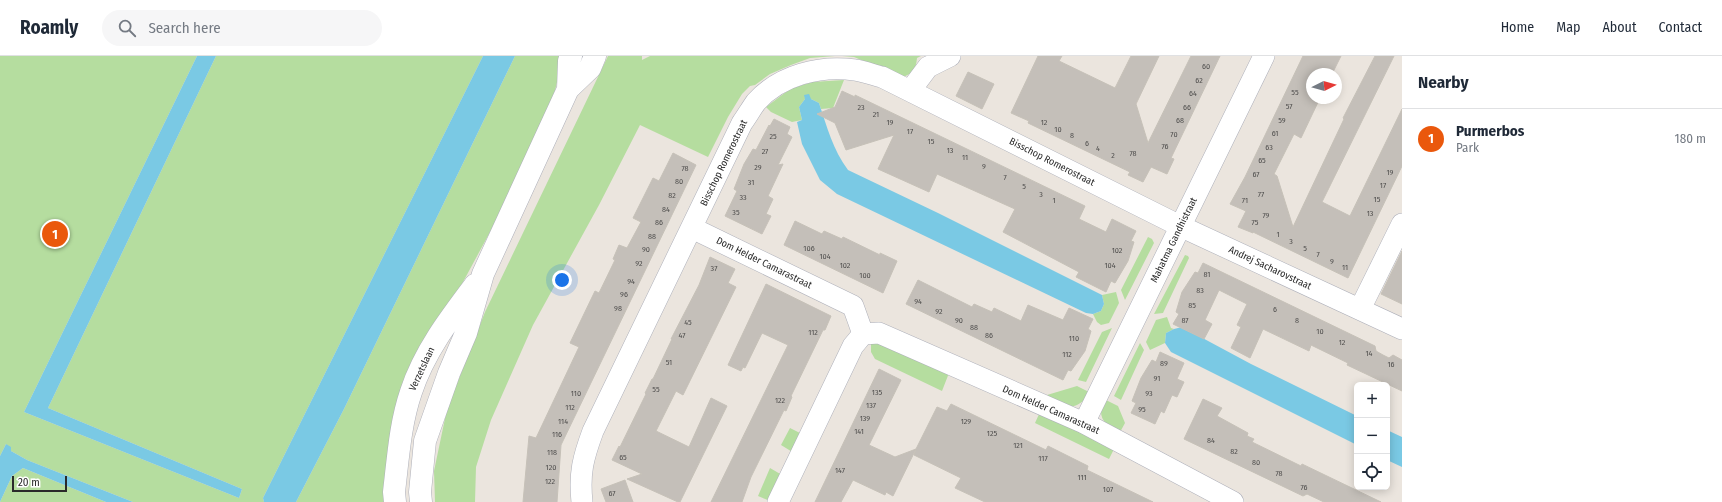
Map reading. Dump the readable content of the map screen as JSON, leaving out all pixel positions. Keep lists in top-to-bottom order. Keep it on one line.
{"streets":{"main road":["Verzetslaan"],"street":["Bisschop Romerostraat","Mahatma Gandhistraat","Dom Helder Camarastraat","Andrej Sacharovstraat"]},"crossings":[["Bisschop Romerostraat","Mahatma Gandhistraat"],["Bisschop Romerostraat","Dom Helder Camarastraat"],["Bisschop Romerostraat","Andrej Sacharovstraat"],["Mahatma Gandhistraat","Dom Helder Camarastraat"],["Mahatma Gandhistraat","Andrej Sacharovstraat"]],"house_numbers":["60","62","55","64","57","23","66","21","68","59","19","12","10","17","61","70","8","25","15","6","76","63","4","13","27","78","2","11","65","9","29","78","19","67","7","80","31","17","5","3","77","82","33","15","1","71","84","35","13","79","86","75","1","88","3","106","5","90","102","7","104","9","92","102","104","11","37","81","100","94","83","96","94","85","98","6","92","90","87","8","45","88","10","112","47","86","110","12","14","112","51","89","16","91","55","135","110","93","122","137","112","95","139","114","129","141","125","116","84","121","82","118","65","117","80","120","147","78","111","122","76","107","67"],"scale_bar":"20 m","north":"right","page":{"header":"Roamly","search":"Search here","nav":["Home","Map","About","Contact"],"heading":"Nearby","list":[{"mark":"1","name":"Purmerbos","note":"Park","value":"180 m"}],"pins":"1","map_buttons":["+","−"],"scale":"20 m"}}
